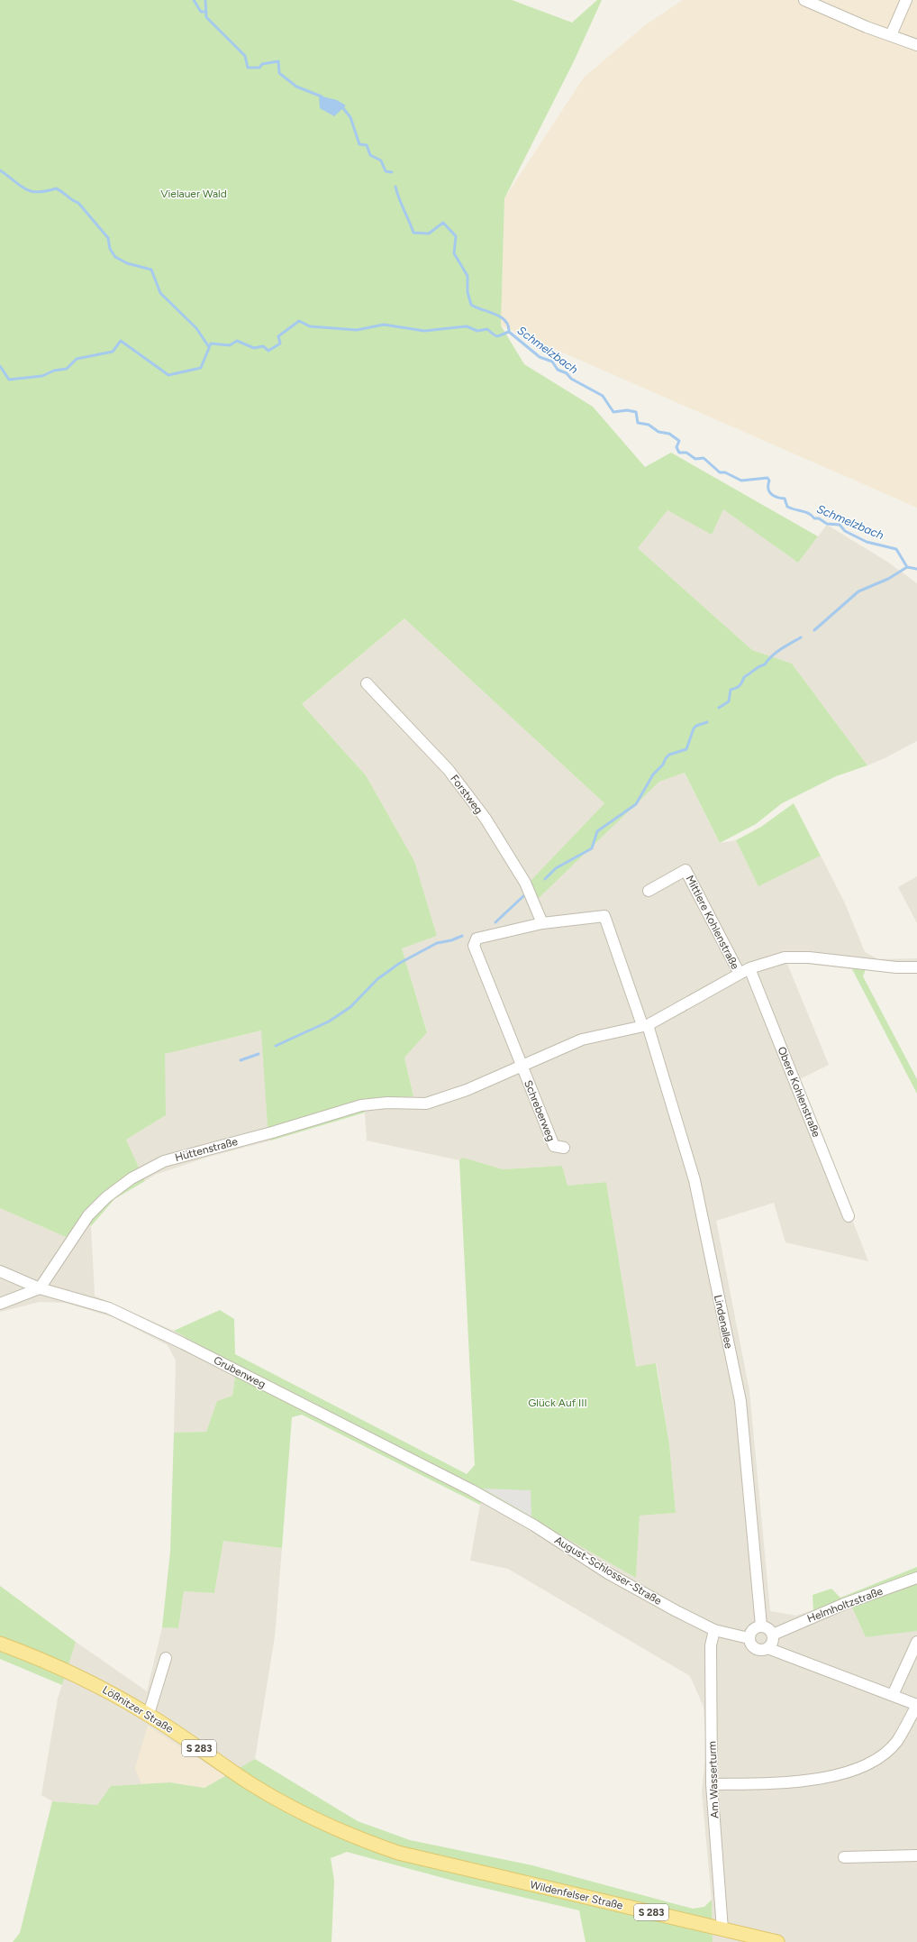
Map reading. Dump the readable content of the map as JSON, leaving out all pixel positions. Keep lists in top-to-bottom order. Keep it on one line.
{"streets":{"main road":["Lößnitzer Straße","S 283","Wildenfelser Straße"],"street":["Forstweg","Mittlere Kohlenstraße","Obere Kohlenstraße","Schreberweg","Hüttenstraße","Lindenallee","Grubenweg","August-Schlosser-Straße","Helmholtzstraße","Am Wasserturm"]},"crossings":[["Schreberweg","Hüttenstraße"],["Hüttenstraße","Grubenweg"],["Lindenallee","August-Schlosser-Straße"],["Lindenallee","Helmholtzstraße"],["Grubenweg","August-Schlosser-Straße"],["August-Schlosser-Straße","Helmholtzstraße"],["August-Schlosser-Straße","Am Wasserturm"],["Lößnitzer Straße","Wildenfelser Straße"],["Am Wasserturm","Wildenfelser Straße"]],"water":["Schmelzbach"],"parks":["Vielauer Wald","Glück Auf III"]}
